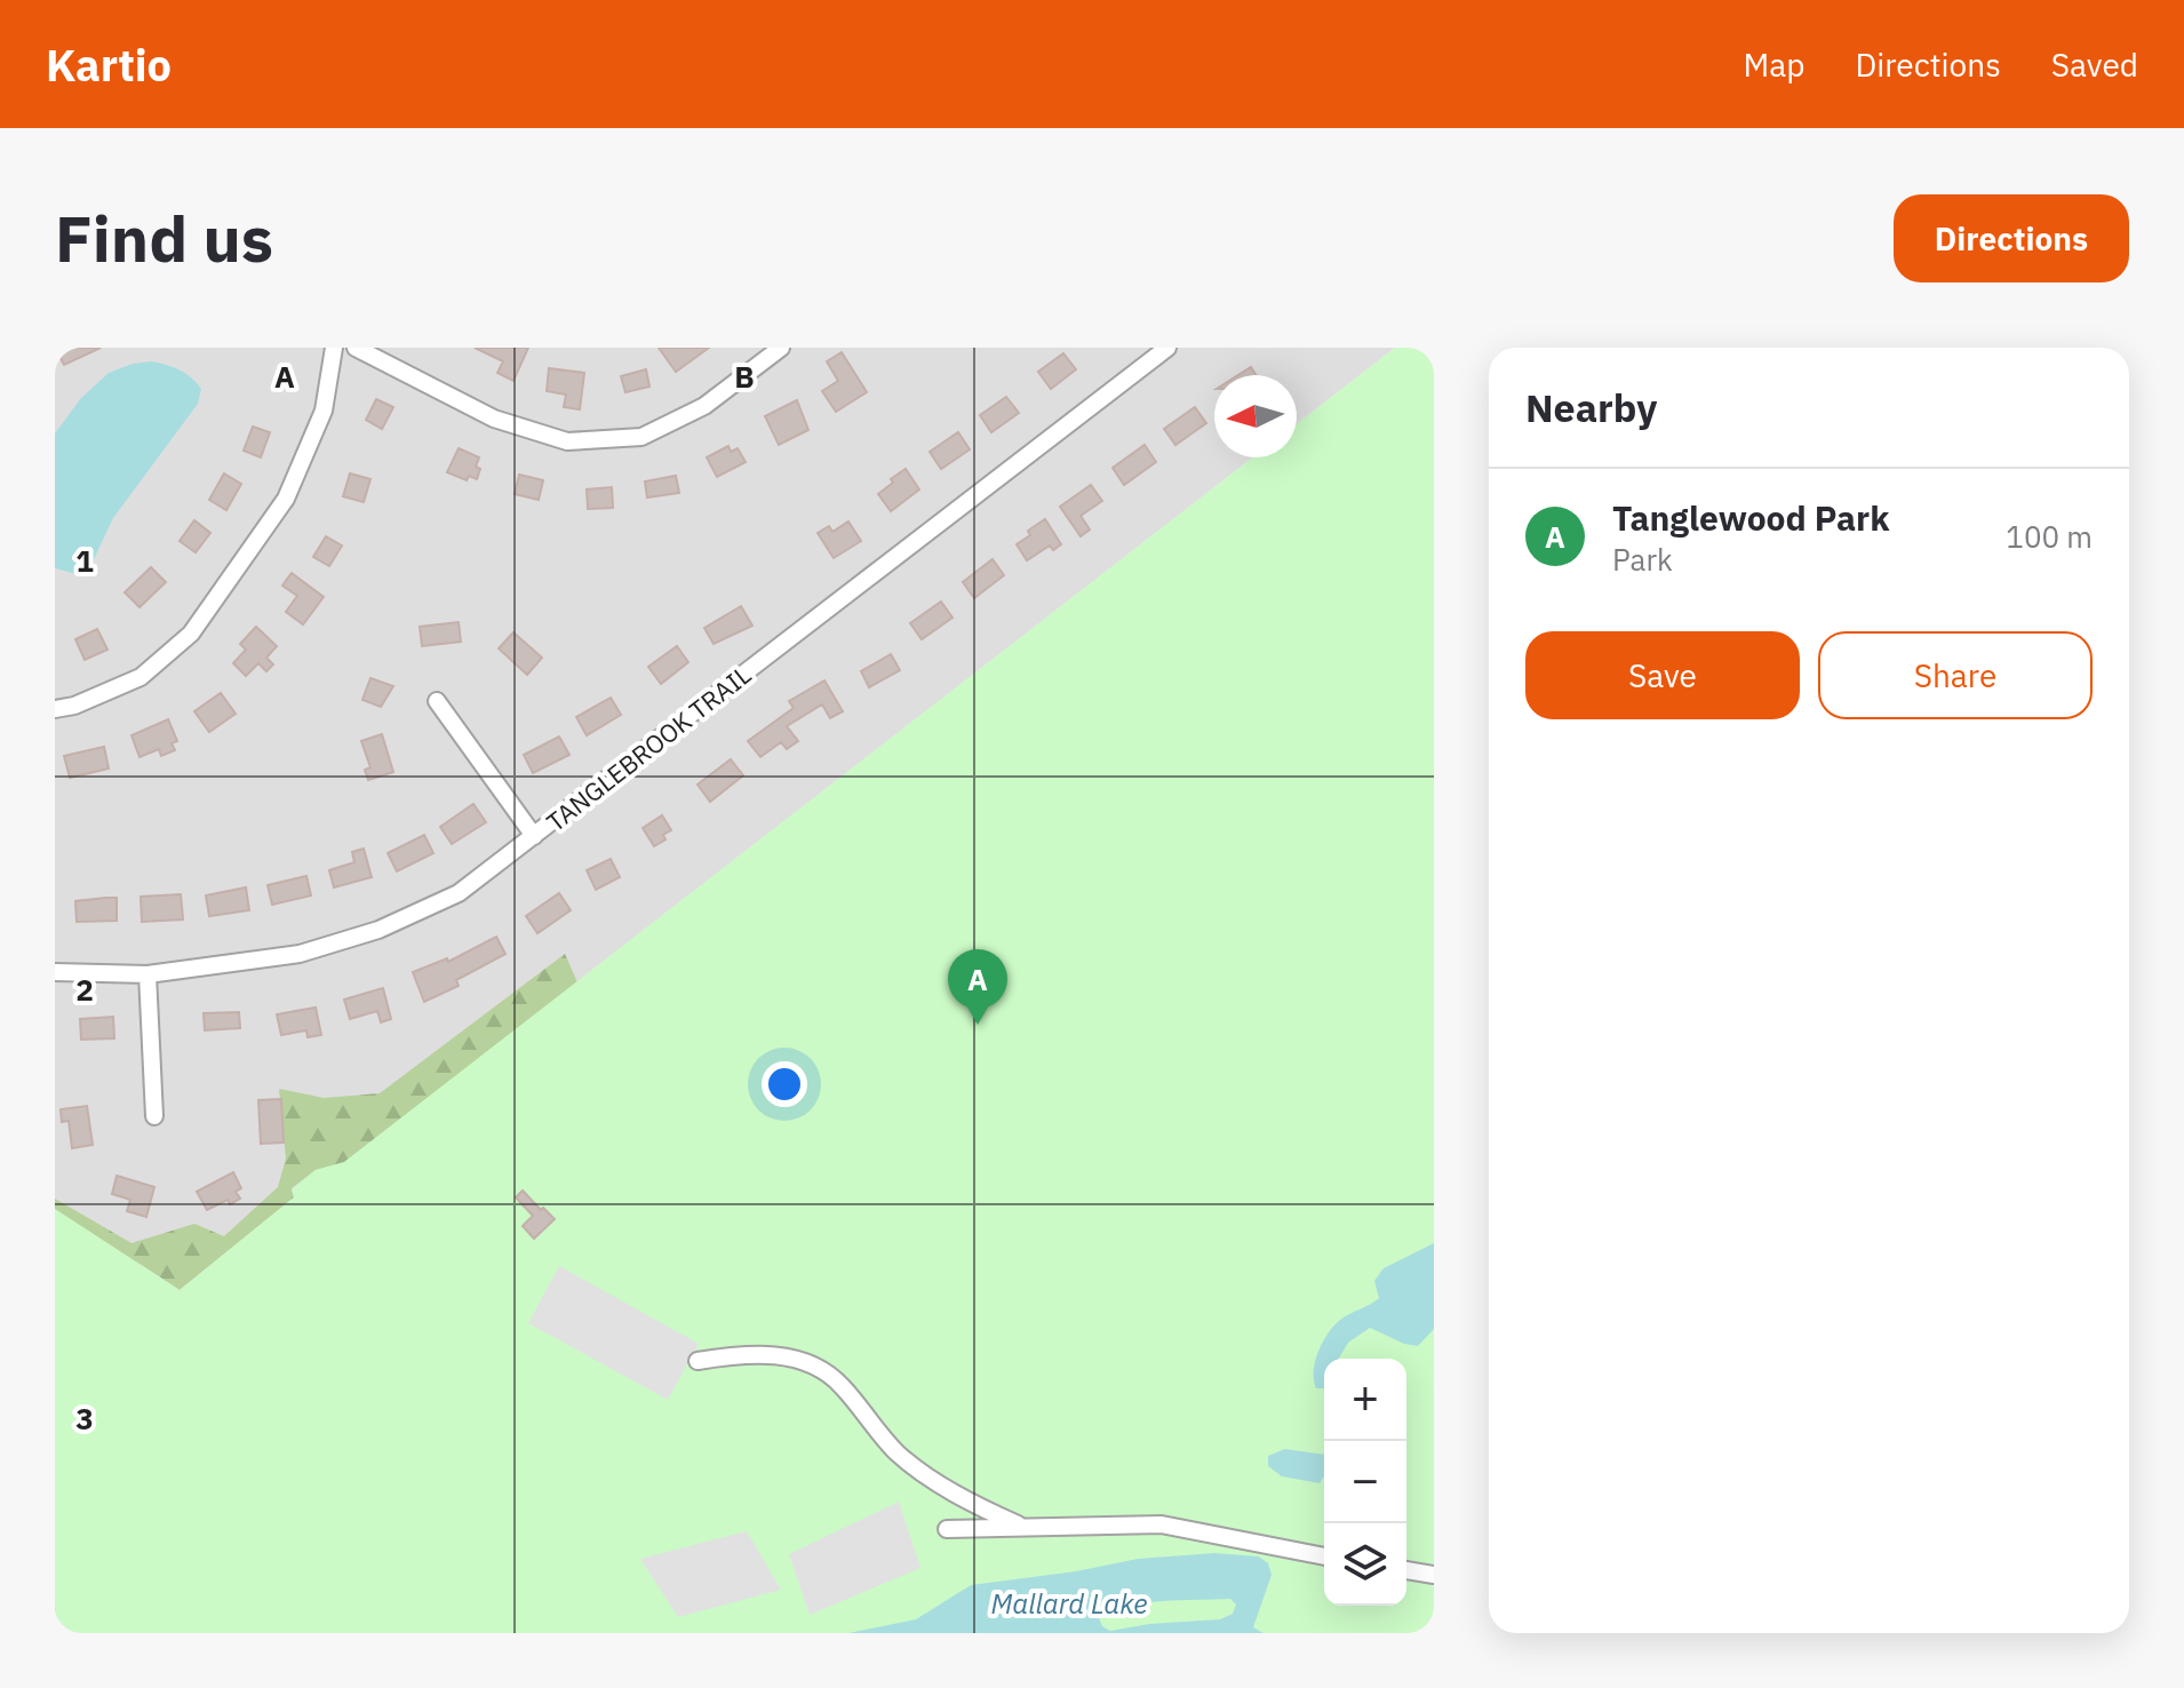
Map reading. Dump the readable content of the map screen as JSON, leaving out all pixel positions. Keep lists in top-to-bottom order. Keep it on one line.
{"streets":{"street":["TANGLEBROOK TRAIL"]},"water":["Mallard Lake"],"north":"left","page":{"header":"Kartio","nav":["Map","Directions","Saved"],"buttons":["Directions",["Save","Share"]],"title":"Find us","heading":"Nearby","list":[{"mark":"A","name":"Tanglewood Park","note":"Park","value":"100 m"}],"pins":"A","map_buttons":["+","−"]},"grid":{"columns":["A","B"],"rows":["1","2","3"]}}
